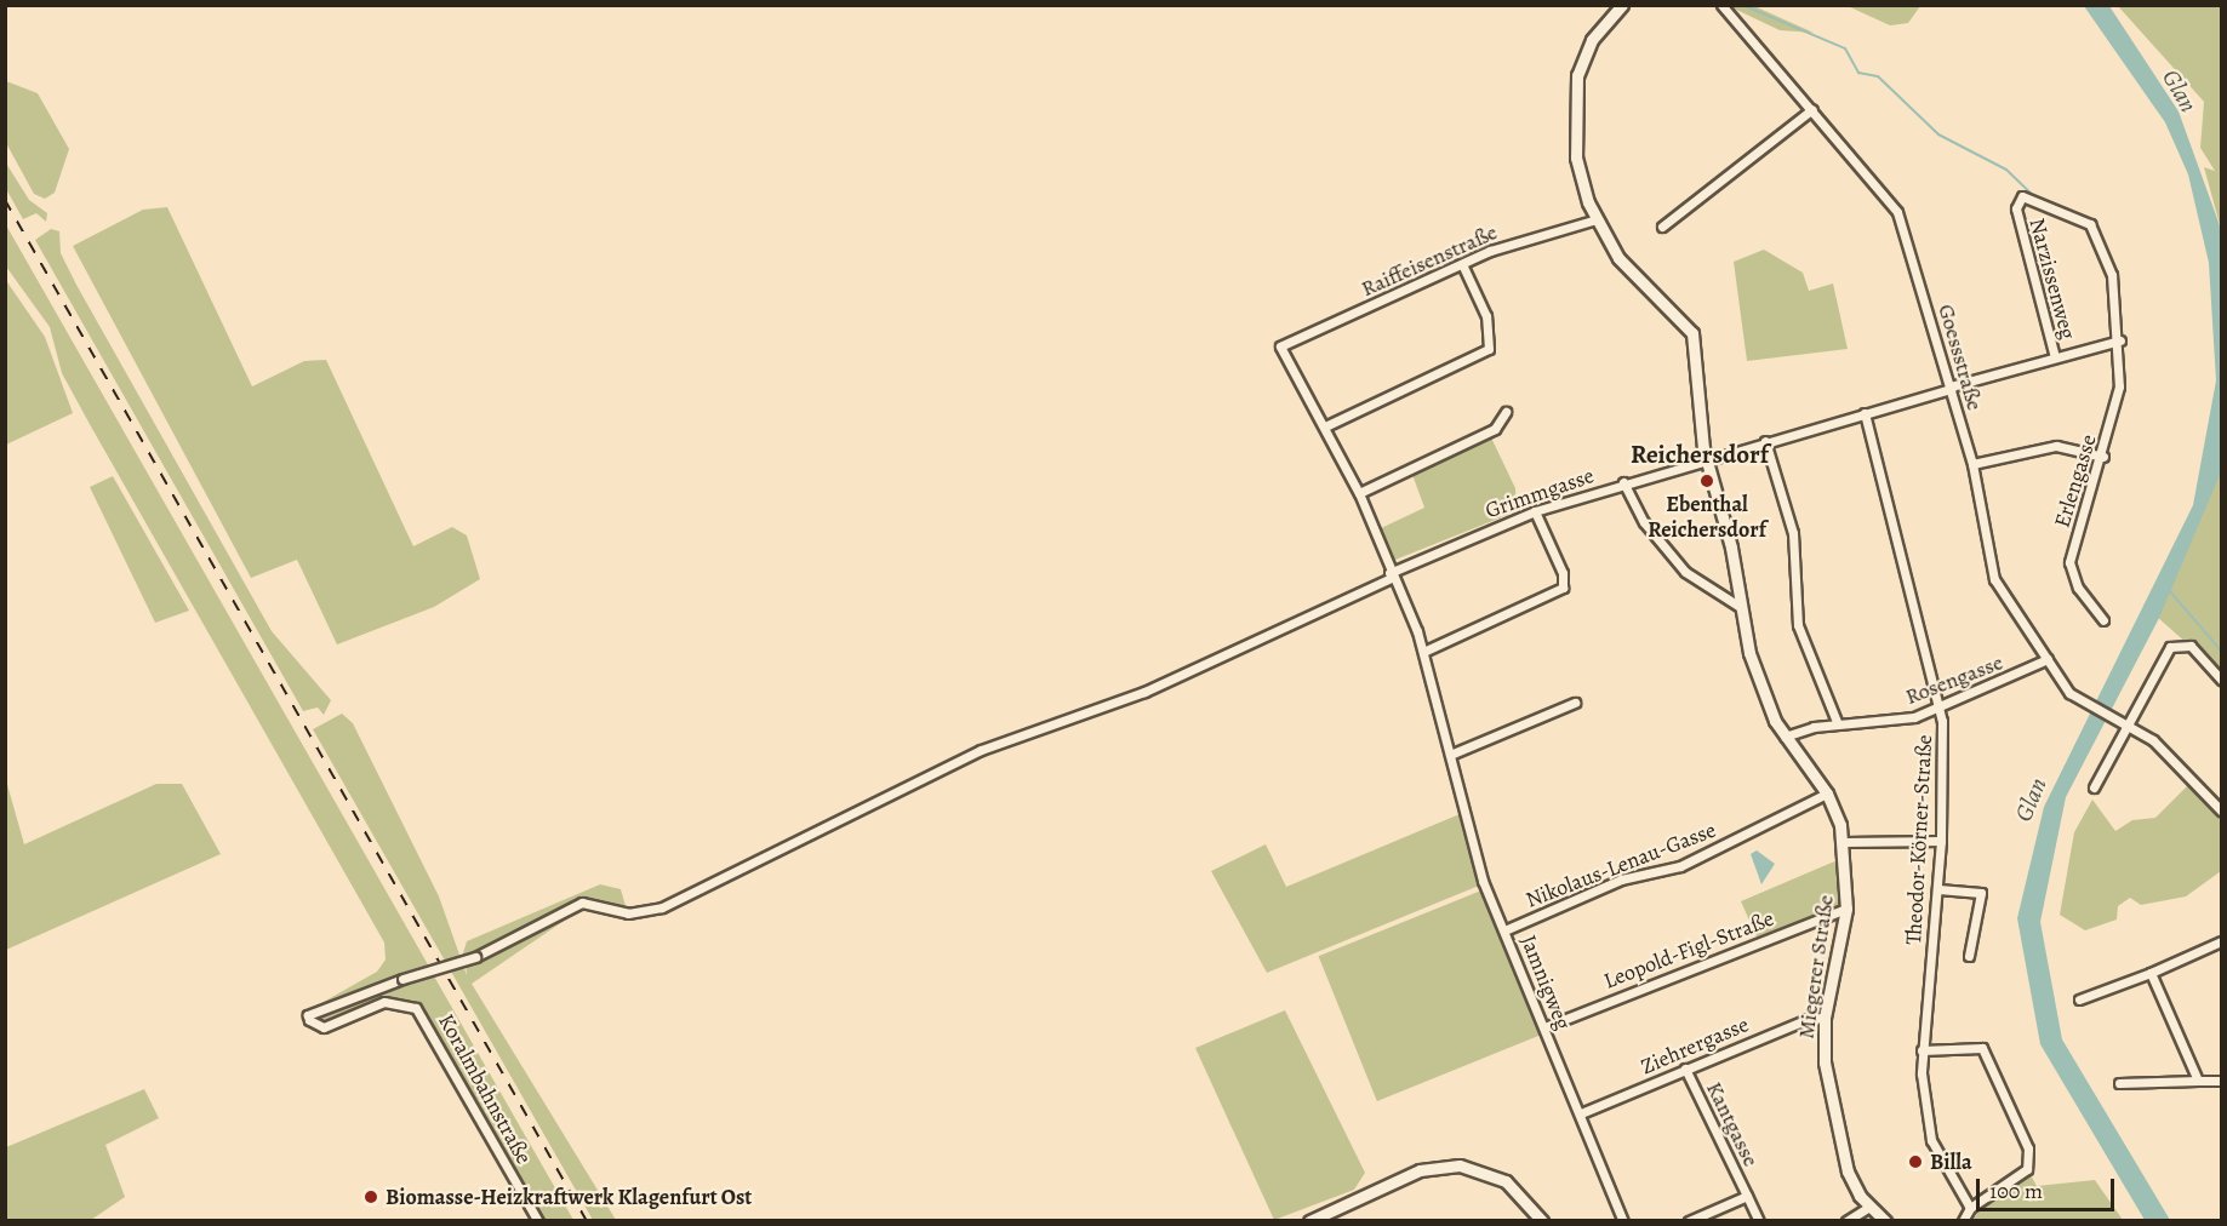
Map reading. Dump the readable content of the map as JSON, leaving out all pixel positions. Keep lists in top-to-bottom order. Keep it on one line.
{"streets":{"main road":["Miegerer Straße"],"street":["Raiffeisenstraße","Narzissenweg","Goessstraße","Erlengasse","Grimmgasse","Rosengasse","Theodor-Körner-Straße","Nikolaus-Lenau-Gasse","Leopold-Figl-Straße","Jamnigweg","Ziehrergasse","Koralmbahnstraße","Kantgasse"]},"crossings":[["Raiffeisenstraße","Miegerer Straße"],["Raiffeisenstraße","Jamnigweg"],["Narzissenweg","Erlengasse"],["Narzissenweg","Grimmgasse"],["Goessstraße","Grimmgasse"],["Goessstraße","Rosengasse"],["Erlengasse","Grimmgasse"],["Grimmgasse","Theodor-Körner-Straße"],["Grimmgasse","Miegerer Straße"],["Grimmgasse","Jamnigweg"],["Grimmgasse","Koralmbahnstraße"],["Rosengasse","Theodor-Körner-Straße"],["Rosengasse","Miegerer Straße"],["Nikolaus-Lenau-Gasse","Miegerer Straße"],["Nikolaus-Lenau-Gasse","Jamnigweg"],["Leopold-Figl-Straße","Miegerer Straße"],["Leopold-Figl-Straße","Jamnigweg"],["Miegerer Straße","Ziehrergasse"],["Jamnigweg","Ziehrergasse"],["Ziehrergasse","Kantgasse"]],"districts":["Reichersdorf"],"water":["Glan"],"places":["Ebenthal Reichersdorf","Billa","Biomasse-Heizkraftwerk Klagenfurt Ost"],"scale_bar":"100 m"}
